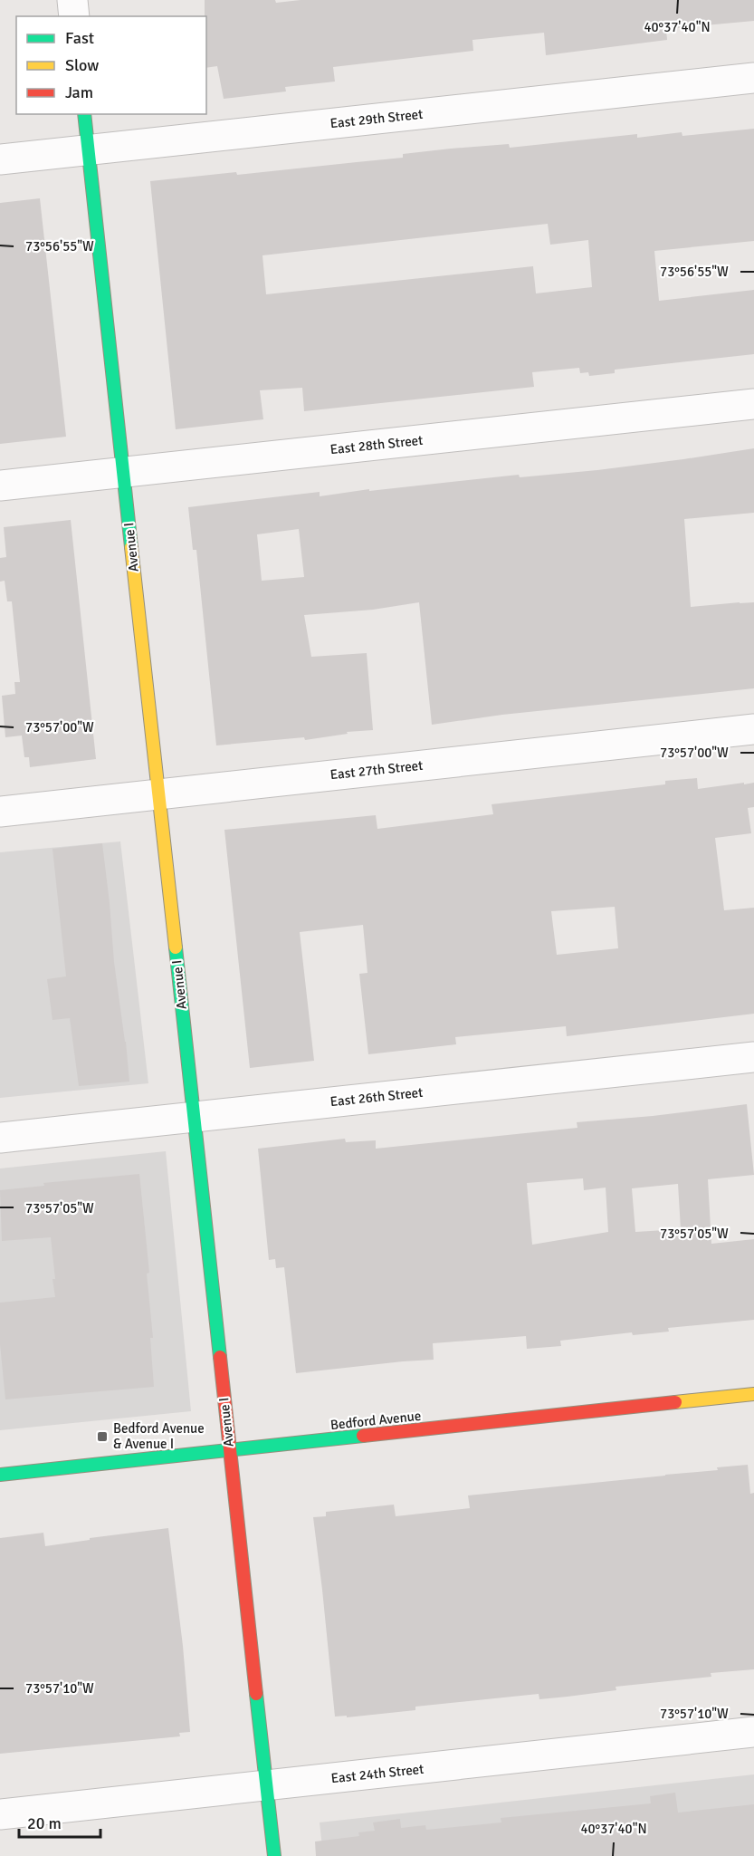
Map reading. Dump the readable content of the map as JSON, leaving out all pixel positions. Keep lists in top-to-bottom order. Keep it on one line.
{"streets":{"street":["East 29th Street","East 28th Street","Avenue I","East 27th Street","East 26th Street","Bedford Avenue","East 24th Street"]},"crossings":[["East 29th Street","Avenue I"],["East 28th Street","Avenue I"],["Avenue I","East 27th Street"],["Avenue I","East 26th Street"],["Avenue I","Bedford Avenue"],["Avenue I","East 24th Street"]],"places":{"transit":["Bedford Avenue & Avenue I"]},"legend":["Fast","Slow","Jam"],"scale_bar":"20 m","coordinates":["40°37'40\"N","73°56'55\"W","73°57'00\"W","73°57'05\"W","73°57'10\"W"]}
